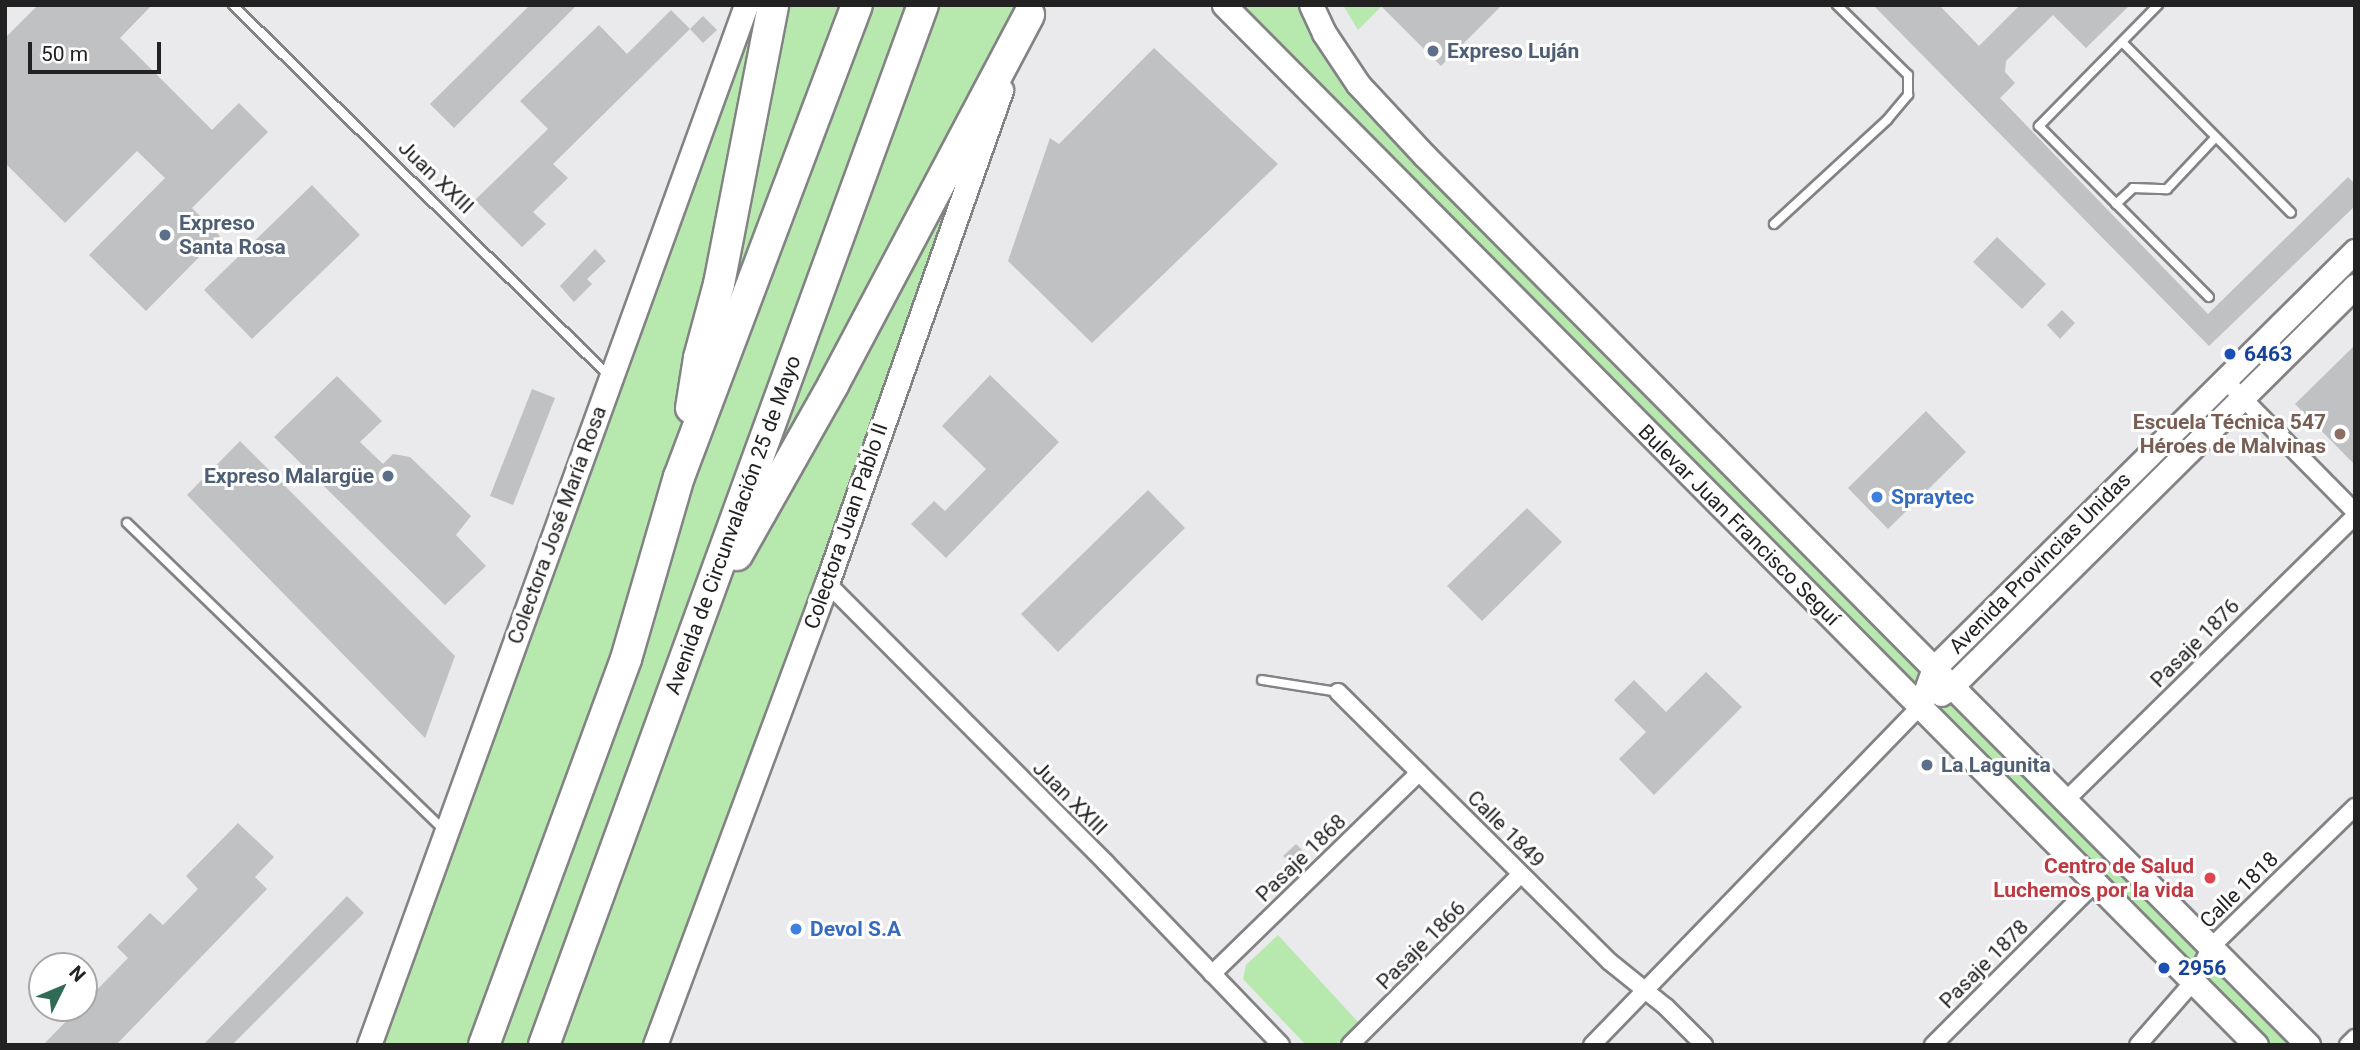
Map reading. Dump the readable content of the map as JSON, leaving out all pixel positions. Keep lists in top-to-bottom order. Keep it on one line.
{"streets":{"highway":["Avenida de Circunvalación 25 de Mayo"],"main road":["Colectora José María Rosa","Bulevar Juan Francisco Seguí","Colectora Juan Pablo II","Avenida Provincias Unidas"],"street":["Juan XXIII","Pasaje 1876","Calle 1849","Pasaje 1868","Calle 1818","Pasaje 1866","Pasaje 1878"]},"crossings":[["Juan XXIII","Colectora José María Rosa"],["Juan XXIII","Colectora Juan Pablo II"],["Juan XXIII","Pasaje 1868"],["Bulevar Juan Francisco Seguí","Avenida Provincias Unidas"],["Bulevar Juan Francisco Seguí","Pasaje 1876"],["Bulevar Juan Francisco Seguí","Calle 1818"],["Bulevar Juan Francisco Seguí","Pasaje 1878"],["Avenida Provincias Unidas","Calle 1849"],["Calle 1849","Pasaje 1868"],["Calle 1849","Pasaje 1866"]],"places":["Expreso Luján","Expreso Santa Rosa","6463","Escuela Técnica 547 Héroes de Malvinas","Expreso Malargüe","Spraytec","La Lagunita","Centro de Salud Luchemos por la vida","Devol S.A","2956"],"scale_bar":"50 m","north":"top right"}
